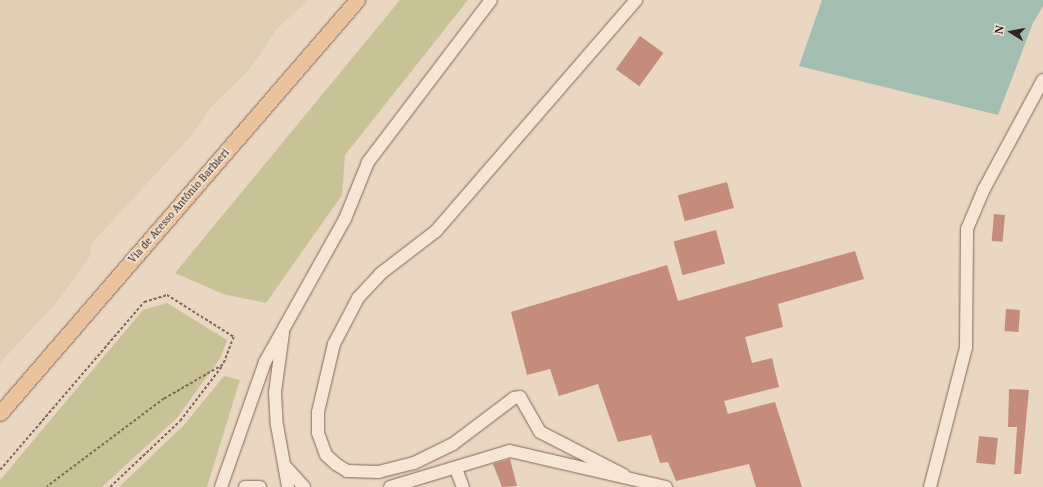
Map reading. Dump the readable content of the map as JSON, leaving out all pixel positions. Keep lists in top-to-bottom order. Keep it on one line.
{"streets":{"main road":["Via de Acesso Antônio Barbieri"]},"north":"left"}
